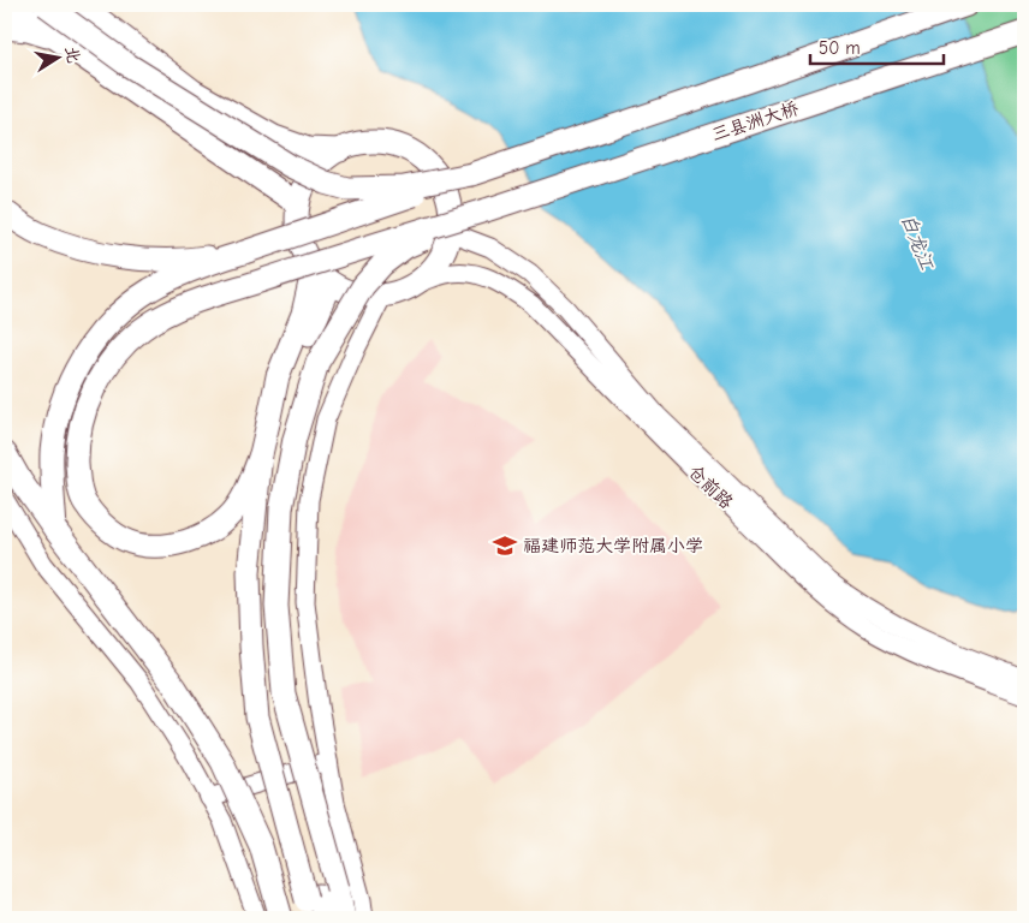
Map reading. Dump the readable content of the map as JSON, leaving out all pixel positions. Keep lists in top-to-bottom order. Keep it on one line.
{"streets":{"main road":["三县洲大桥"],"street":["仓前路"]},"water":["白龙江"],"places":{"school or university":["福建师范大学附属小学"]},"scale_bar":"50 m","north":"right"}
